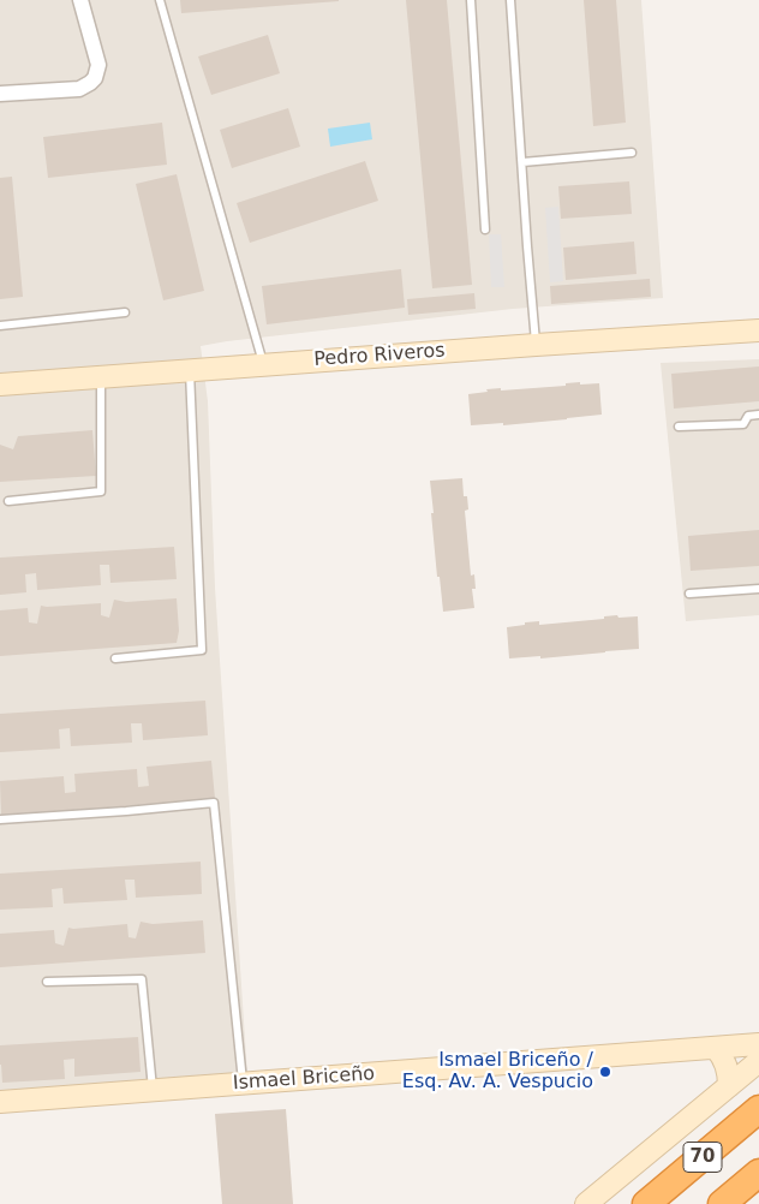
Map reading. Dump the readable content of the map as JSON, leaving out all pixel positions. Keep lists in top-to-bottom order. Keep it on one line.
{"streets":{"highway":["70"],"street":["Pedro Riveros","Ismael Briceño"]},"places":["Ismael Briceño / Esq. Av. A. Vespucio"]}
